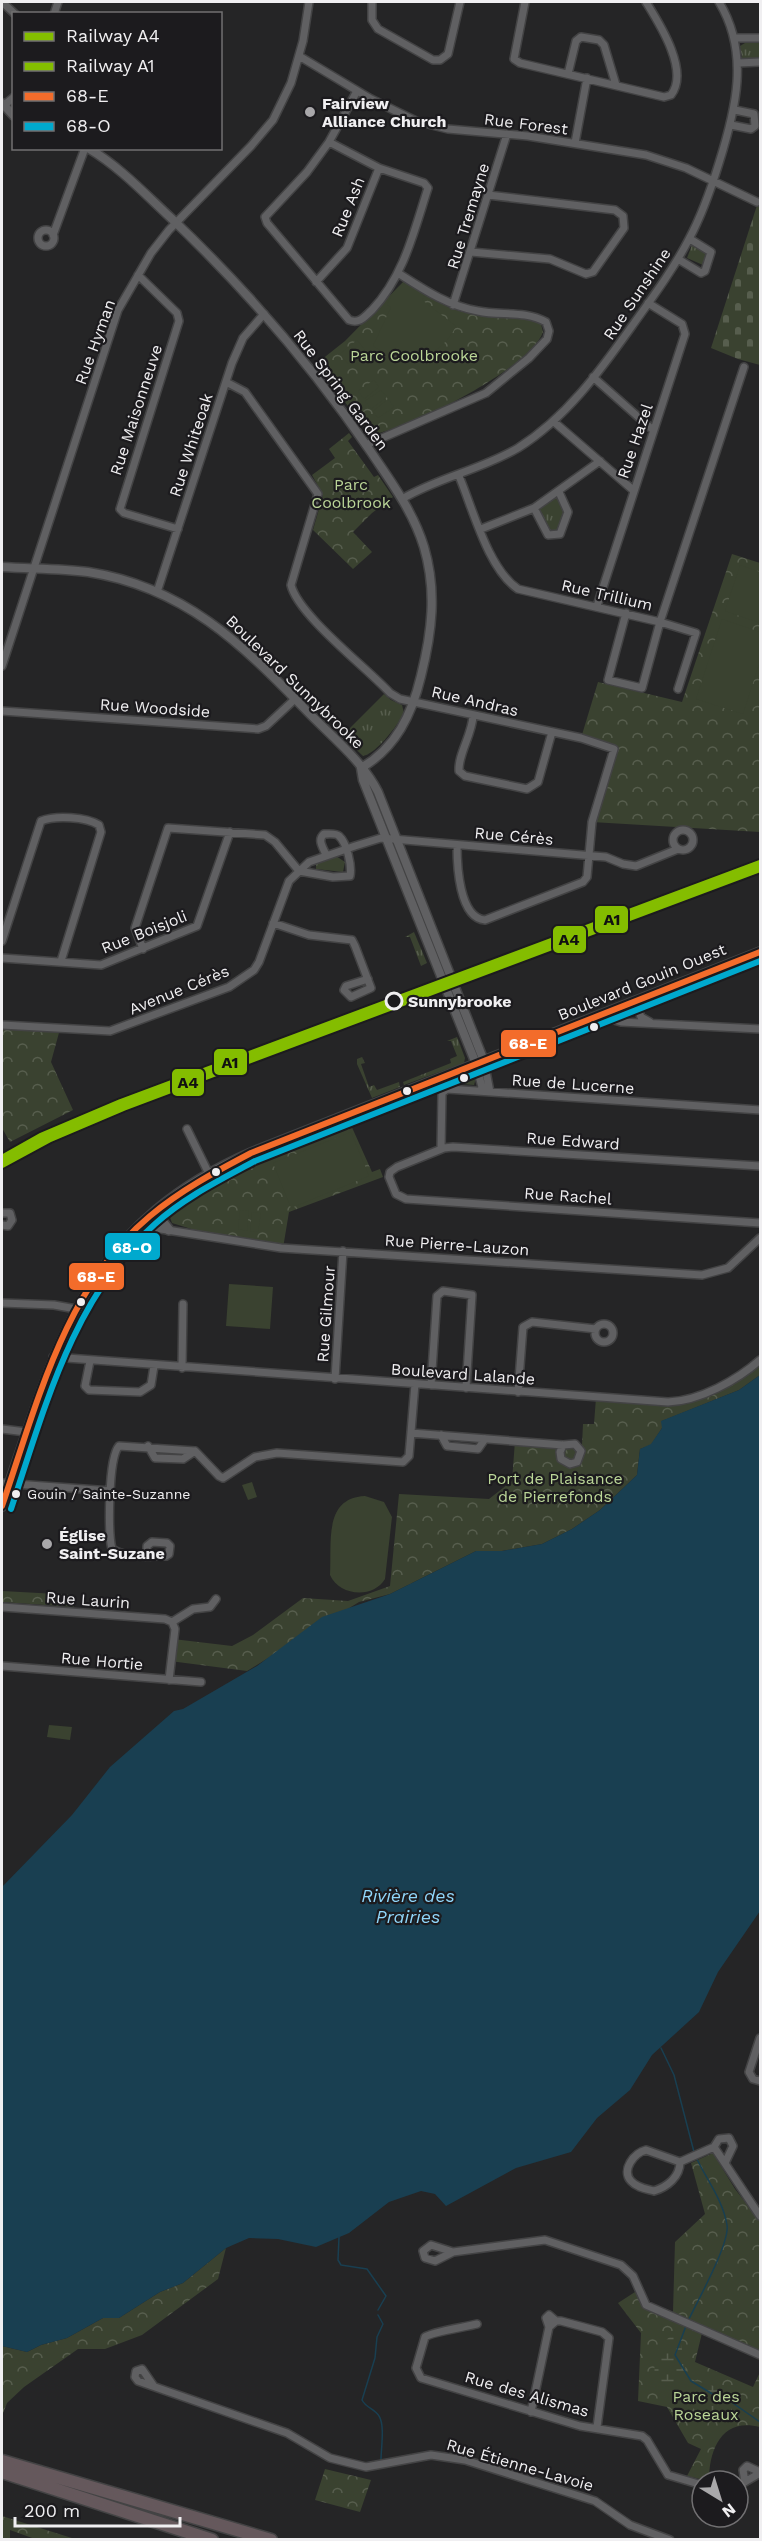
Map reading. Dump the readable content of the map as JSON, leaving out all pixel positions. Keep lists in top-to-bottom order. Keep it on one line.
{"streets":{"main road":["Boulevard Gouin Ouest"],"street":["Rue Forest","Rue Ash","Rue Tremayne","Rue Sunshine","Rue Hyman","Rue Spring Garden","Rue Maisonneuve","Rue Hazel","Rue Whiteoak","Rue Trillium","Boulevard Sunnybrooke","Rue Andras","Rue Woodside","Rue Cérès","Rue Boisjoli","Avenue Cérès","Rue de Lucerne","Rue Edward","Rue Rachel","Rue Pierre-Lauzon","Rue Gilmour","Boulevard Lalande","Rue Laurin","Rue Hortie","Rue des Alismas","Rue Étienne-Lavoie"]},"crossings":[["Rue Forest","Rue Tremayne"],["Rue Forest","Rue Sunshine"],["Rue Forest","Rue Hyman"],["Rue Sunshine","Rue Spring Garden"],["Rue Sunshine","Rue Hazel"],["Rue Sunshine","Rue Trillium"],["Rue Hyman","Rue Spring Garden"],["Rue Hyman","Rue Maisonneuve"],["Rue Hyman","Boulevard Sunnybrooke"],["Rue Spring Garden","Rue Whiteoak"],["Rue Spring Garden","Boulevard Sunnybrooke"],["Rue Spring Garden","Rue Andras"],["Rue Maisonneuve","Rue Whiteoak"],["Rue Hazel","Rue Trillium"],["Rue Whiteoak","Boulevard Sunnybrooke"],["Rue Whiteoak","Rue Andras"],["Boulevard Sunnybrooke","Rue Woodside"],["Boulevard Sunnybrooke","Rue Cérès"],["Boulevard Sunnybrooke","Boulevard Gouin Ouest"],["Boulevard Sunnybrooke","Rue de Lucerne"],["Rue Andras","Rue Cérès"],["Rue Cérès","Avenue Cérès"],["Boulevard Gouin Ouest","Rue Pierre-Lauzon"],["Boulevard Gouin Ouest","Boulevard Lalande"],["Rue de Lucerne","Rue Edward"],["Rue Edward","Rue Rachel"],["Rue Pierre-Lauzon","Rue Gilmour"],["Rue Gilmour","Boulevard Lalande"]],"water":["Rivière des Prairies"],"parks":["Parc Coolbrooke","Parc Coolbrook","Port de Plaisance de Pierrefonds","Parc des Roseaux"],"places":["Fairview Alliance Church","Sunnybrooke","Gouin / Sainte-Suzanne","Église Saint-Suzane"],"lines":["rail line A1","rail line A4","transit line 68-E","transit line 68-O"],"legend":["Railway A4","Railway A1","68-E","68-O"],"scale_bar":"200 m","north":"bottom right"}
